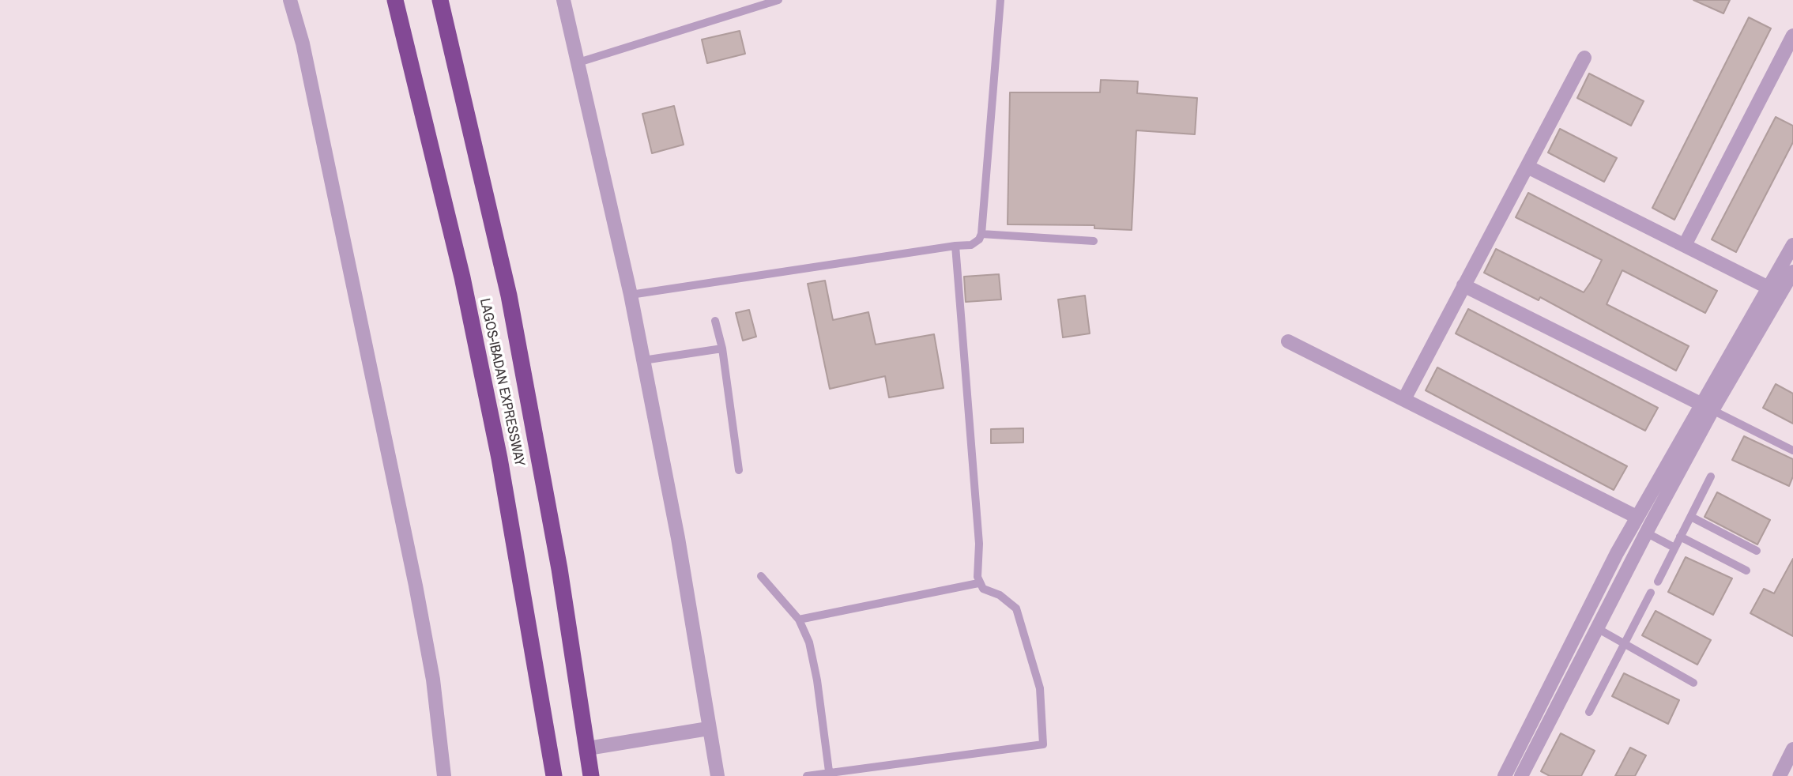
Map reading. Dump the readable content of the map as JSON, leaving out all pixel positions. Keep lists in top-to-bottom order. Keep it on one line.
{"streets":{"highway":["LAGOS-IBADAN EXPRESSWAY"]}}
